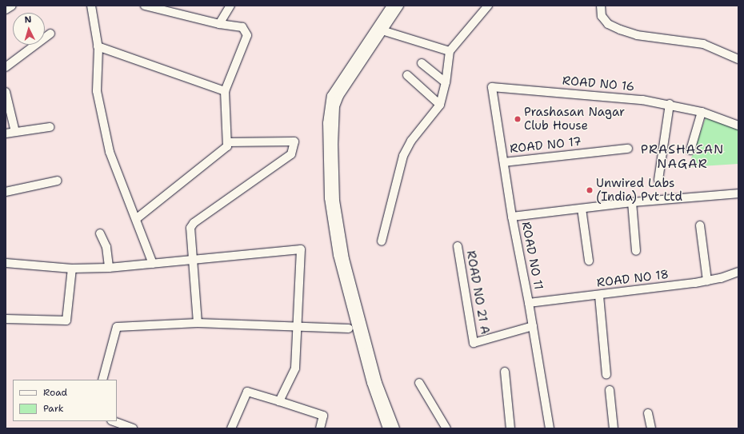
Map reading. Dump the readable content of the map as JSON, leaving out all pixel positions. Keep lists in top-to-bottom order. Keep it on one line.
{"streets":{"street":["ROAD NO 16","ROAD NO 17","ROAD NO 11","ROAD NO 18","ROAD NO 21 A"]},"crossings":[["ROAD NO 16","ROAD NO 11"],["ROAD NO 17","ROAD NO 11"],["ROAD NO 11","ROAD NO 18"],["ROAD NO 11","ROAD NO 21 A"]],"districts":["PRASHASAN NAGAR"],"places":["Prashasan Nagar Club House","Unwired Labs (India) Pvt Ltd"],"legend":["Road","Park"],"north":"top"}
